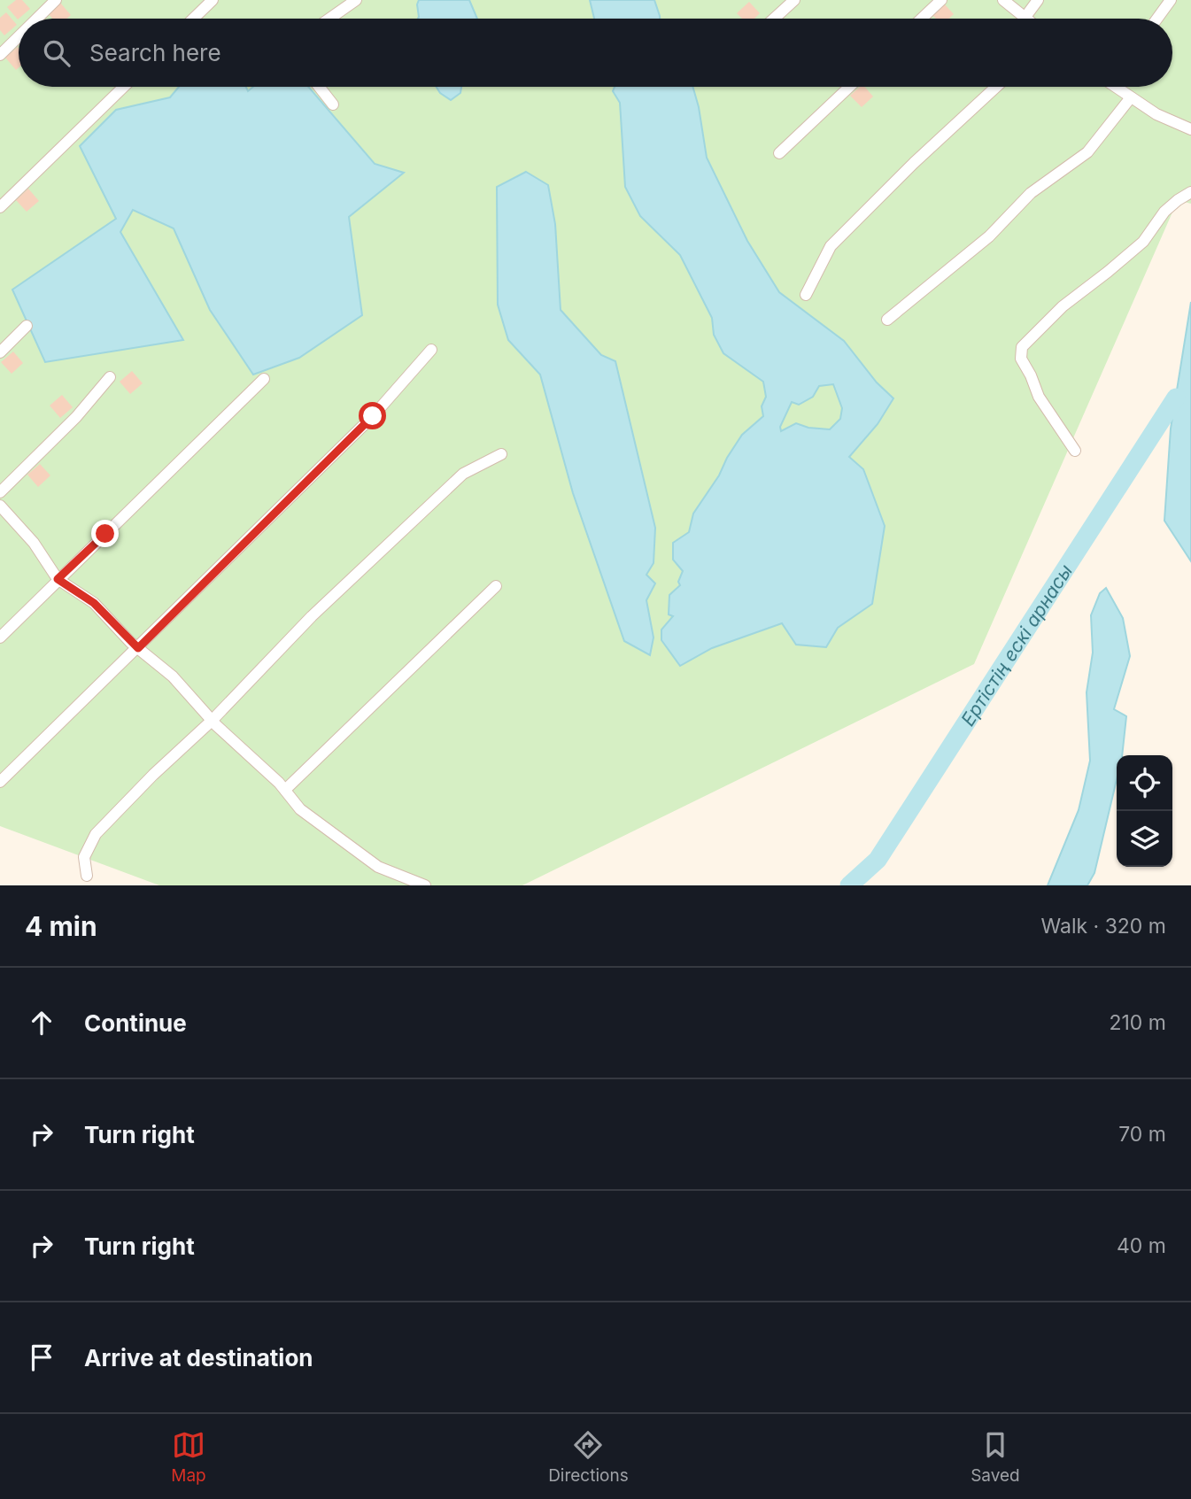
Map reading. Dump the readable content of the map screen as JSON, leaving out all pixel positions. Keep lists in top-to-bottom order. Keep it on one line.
{"water":["Ертістің ескі арнасы"],"page":{"search":"Search here","heading":["4 min","Walk · 320 m"],"list":[["Continue","210 m"],["Turn right","70 m"],["Turn right","40 m"],"Arrive at destination"],"nav":["Map","Directions","Saved"]}}
